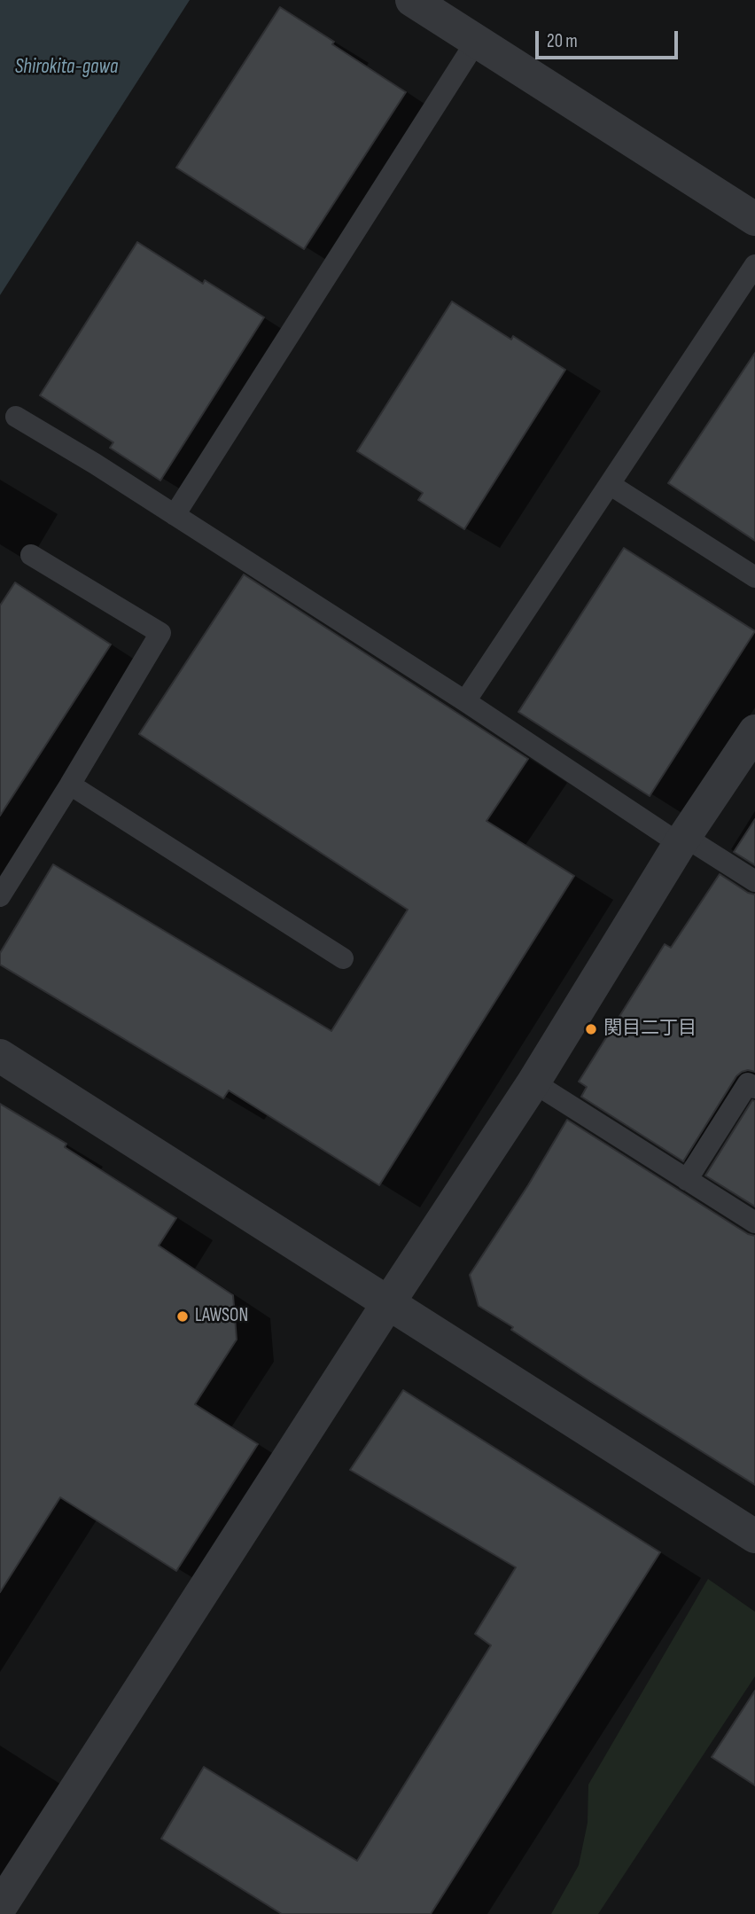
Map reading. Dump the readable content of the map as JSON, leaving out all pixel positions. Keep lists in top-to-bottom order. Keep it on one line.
{"water":["Shirokita-gawa"],"places":["関目二丁目","LAWSON"],"scale_bar":"20 m"}
